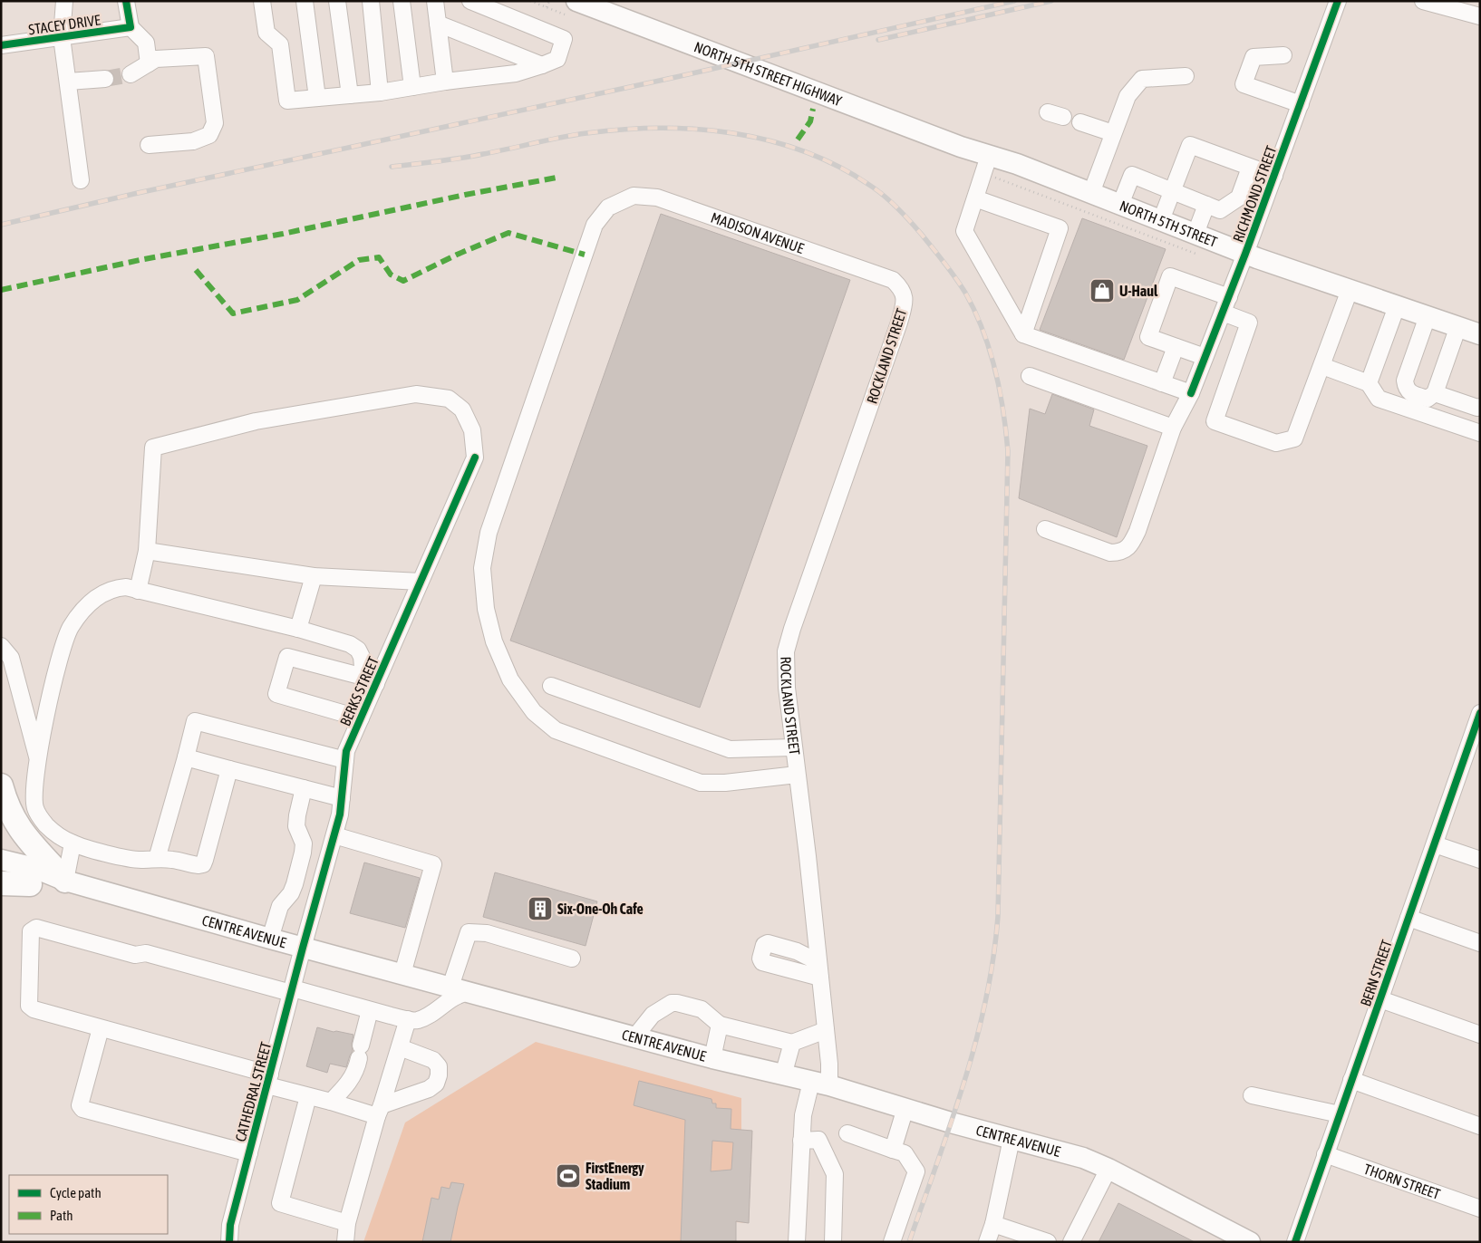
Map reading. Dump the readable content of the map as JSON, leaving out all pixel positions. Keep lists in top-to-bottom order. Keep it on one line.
{"streets":{"main road":["NORTH 5TH STREET HIGHWAY","NORTH 5TH STREET","CENTRE AVENUE"],"street":["STACEY DRIVE","RICHMOND STREET","MADISON AVENUE","ROCKLAND STREET","BERKS STREET","BERN STREET","CATHEDRAL STREET","THORN STREET"]},"crossings":[["NORTH 5TH STREET HIGHWAY","NORTH 5TH STREET"],["RICHMOND STREET","NORTH 5TH STREET"],["MADISON AVENUE","ROCKLAND STREET"],["ROCKLAND STREET","CENTRE AVENUE"],["BERKS STREET","CENTRE AVENUE"],["BERKS STREET","CATHEDRAL STREET"],["CENTRE AVENUE","CATHEDRAL STREET"],["BERN STREET","THORN STREET"]],"places":{"shop":["U-Haul"],"building":["Six-One-Oh Cafe"],"sports":["FirstEnergy Stadium"]},"legend":["Cycle path","Path"]}
